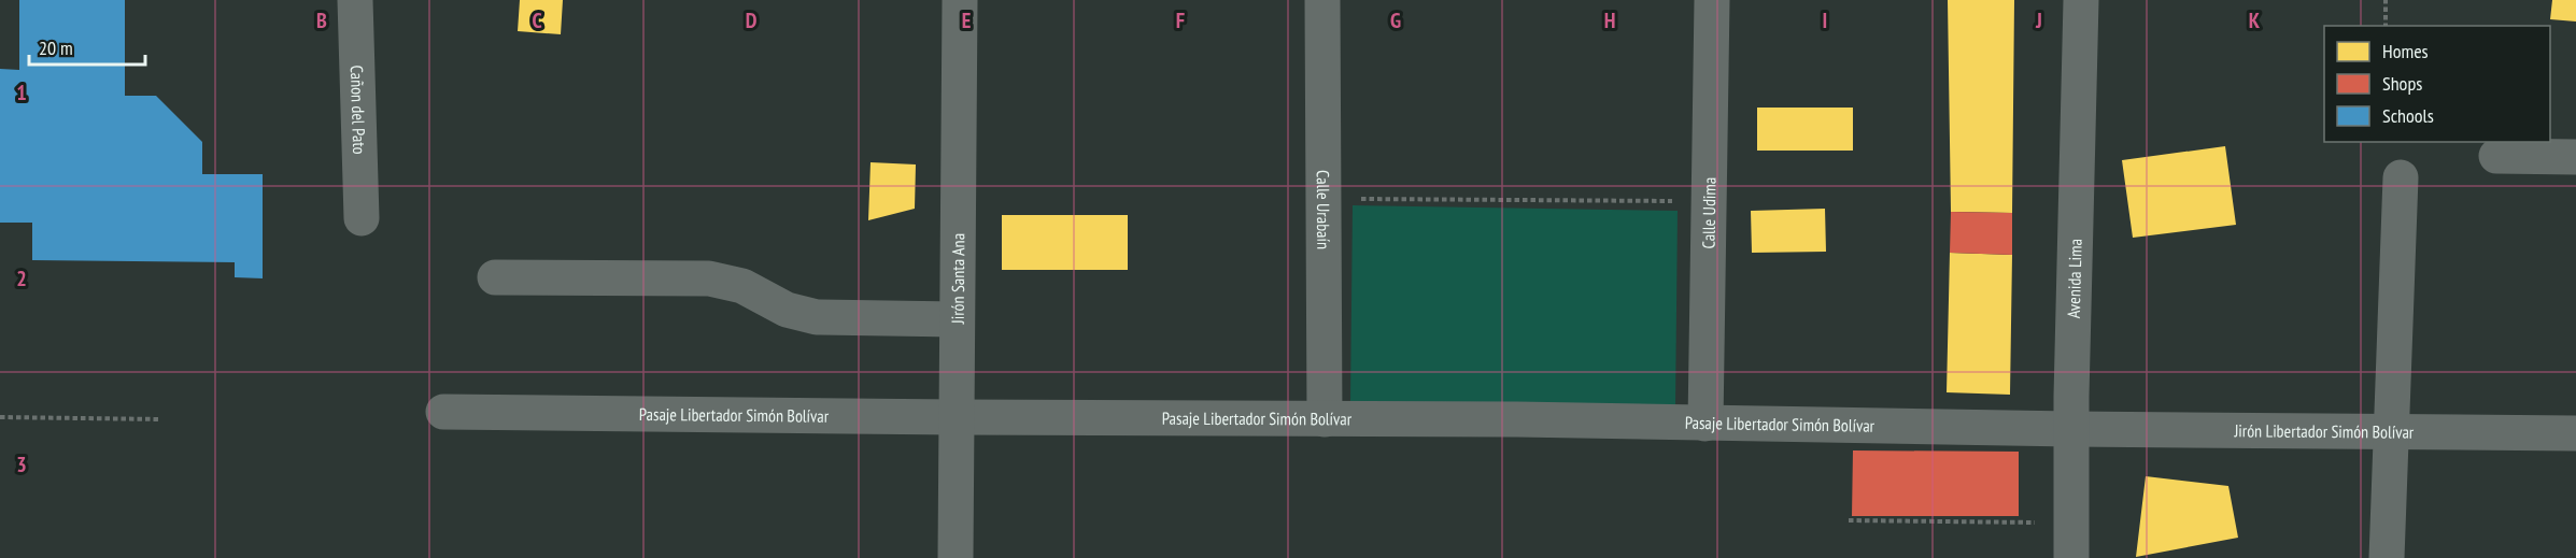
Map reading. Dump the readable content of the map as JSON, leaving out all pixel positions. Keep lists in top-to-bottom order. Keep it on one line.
{"streets":{"street":["Cañon del Pato","Calle Urabaín","Calle Udima","Jirón Santa Ana","Avenida Lima","Pasaje Libertador Simón Bolívar","Jirón Libertador Simón Bolívar"]},"crossings":[["Calle Urabaín","Pasaje Libertador Simón Bolívar"],["Calle Udima","Pasaje Libertador Simón Bolívar"],["Jirón Santa Ana","Pasaje Libertador Simón Bolívar"],["Avenida Lima","Pasaje Libertador Simón Bolívar"],["Avenida Lima","Jirón Libertador Simón Bolívar"],["Pasaje Libertador Simón Bolívar","Jirón Libertador Simón Bolívar"]],"legend":["Homes","Shops","Schools"],"scale_bar":"20 m","grid":{"columns":["B","C","D","E","F","G","H","I","J","K"],"rows":["1","2","3"]}}
